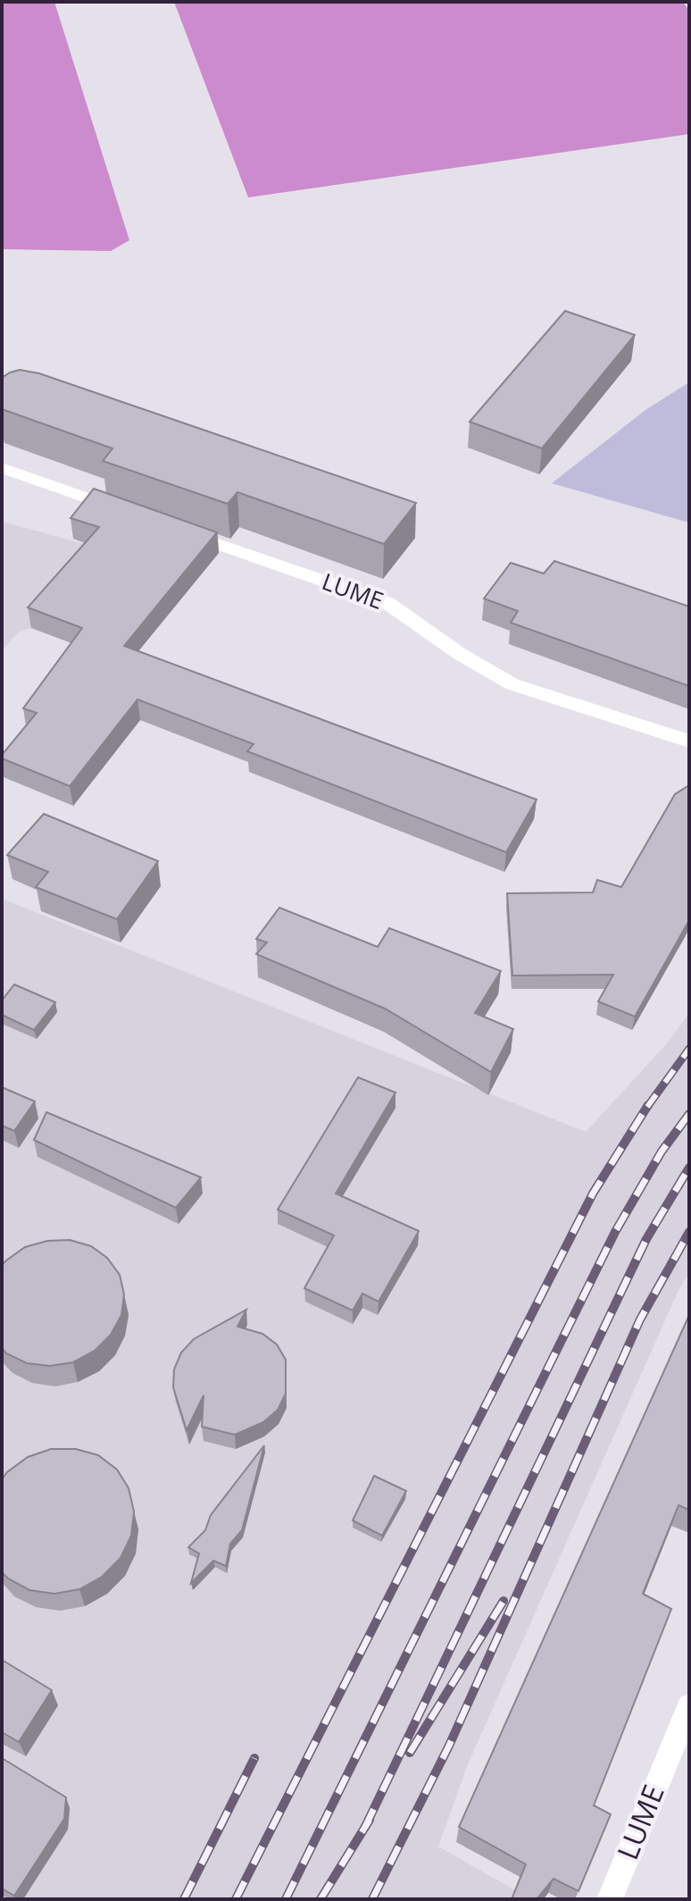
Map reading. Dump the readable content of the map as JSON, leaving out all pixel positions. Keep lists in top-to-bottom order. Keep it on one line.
{"streets":{"lane":["LUME"]}}
